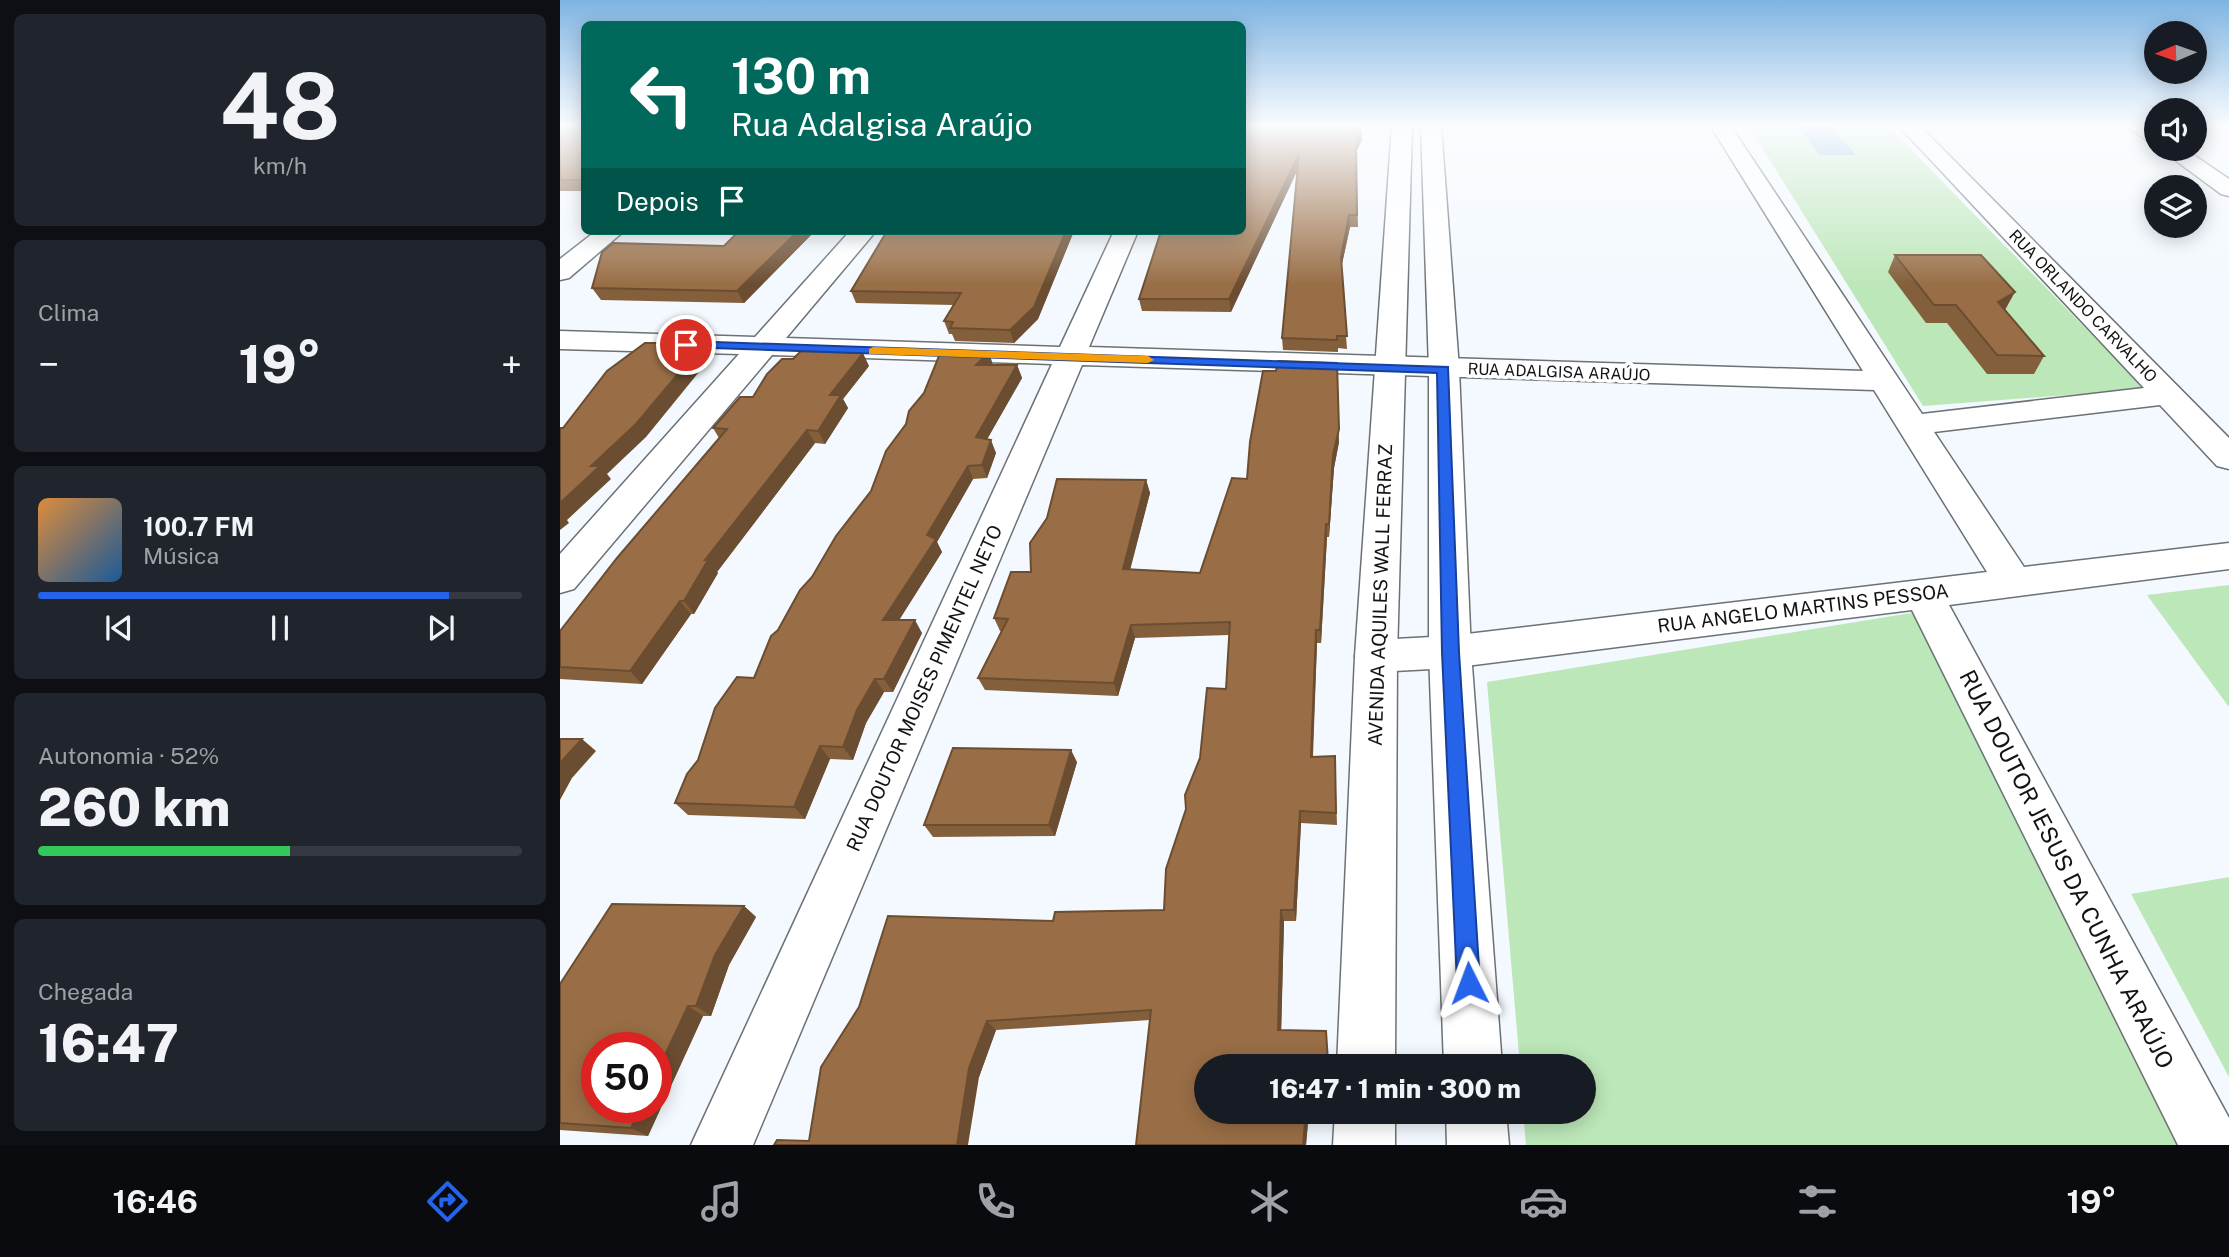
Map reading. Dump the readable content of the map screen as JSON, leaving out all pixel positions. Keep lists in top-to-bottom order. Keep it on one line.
{"streets":{"street":["RUA ORLANDO CARVALHO","RUA ADALGISA ARAÚJO","AVENIDA AQUILES WALL FERRAZ","RUA ANGELO MARTINS PESSOA","RUA DOUTOR MOISES PIMENTEL NETO","RUA DOUTOR JESUS DA CUNHA ARAÚJO"]},"crossings":[["RUA ADALGISA ARAÚJO","AVENIDA AQUILES WALL FERRAZ"],["RUA ADALGISA ARAÚJO","RUA DOUTOR MOISES PIMENTEL NETO"],["AVENIDA AQUILES WALL FERRAZ","RUA ANGELO MARTINS PESSOA"],["RUA ANGELO MARTINS PESSOA","RUA DOUTOR JESUS DA CUNHA ARAÚJO"]],"north":"left","page":{"tile":[["48","km/h"],"Clima",["Autonomia · 52%","260 km"],["Chegada","16:47"]],"turn":["130 m","Rua Adalgisa Araújo"],"then":"Depois","heat":["−","19°","+"],"song":["100.7 FM","Música"],"limit":"50","trip":"16:47 · 1 min · 300 m","tabs":["16:46","19°"]}}
